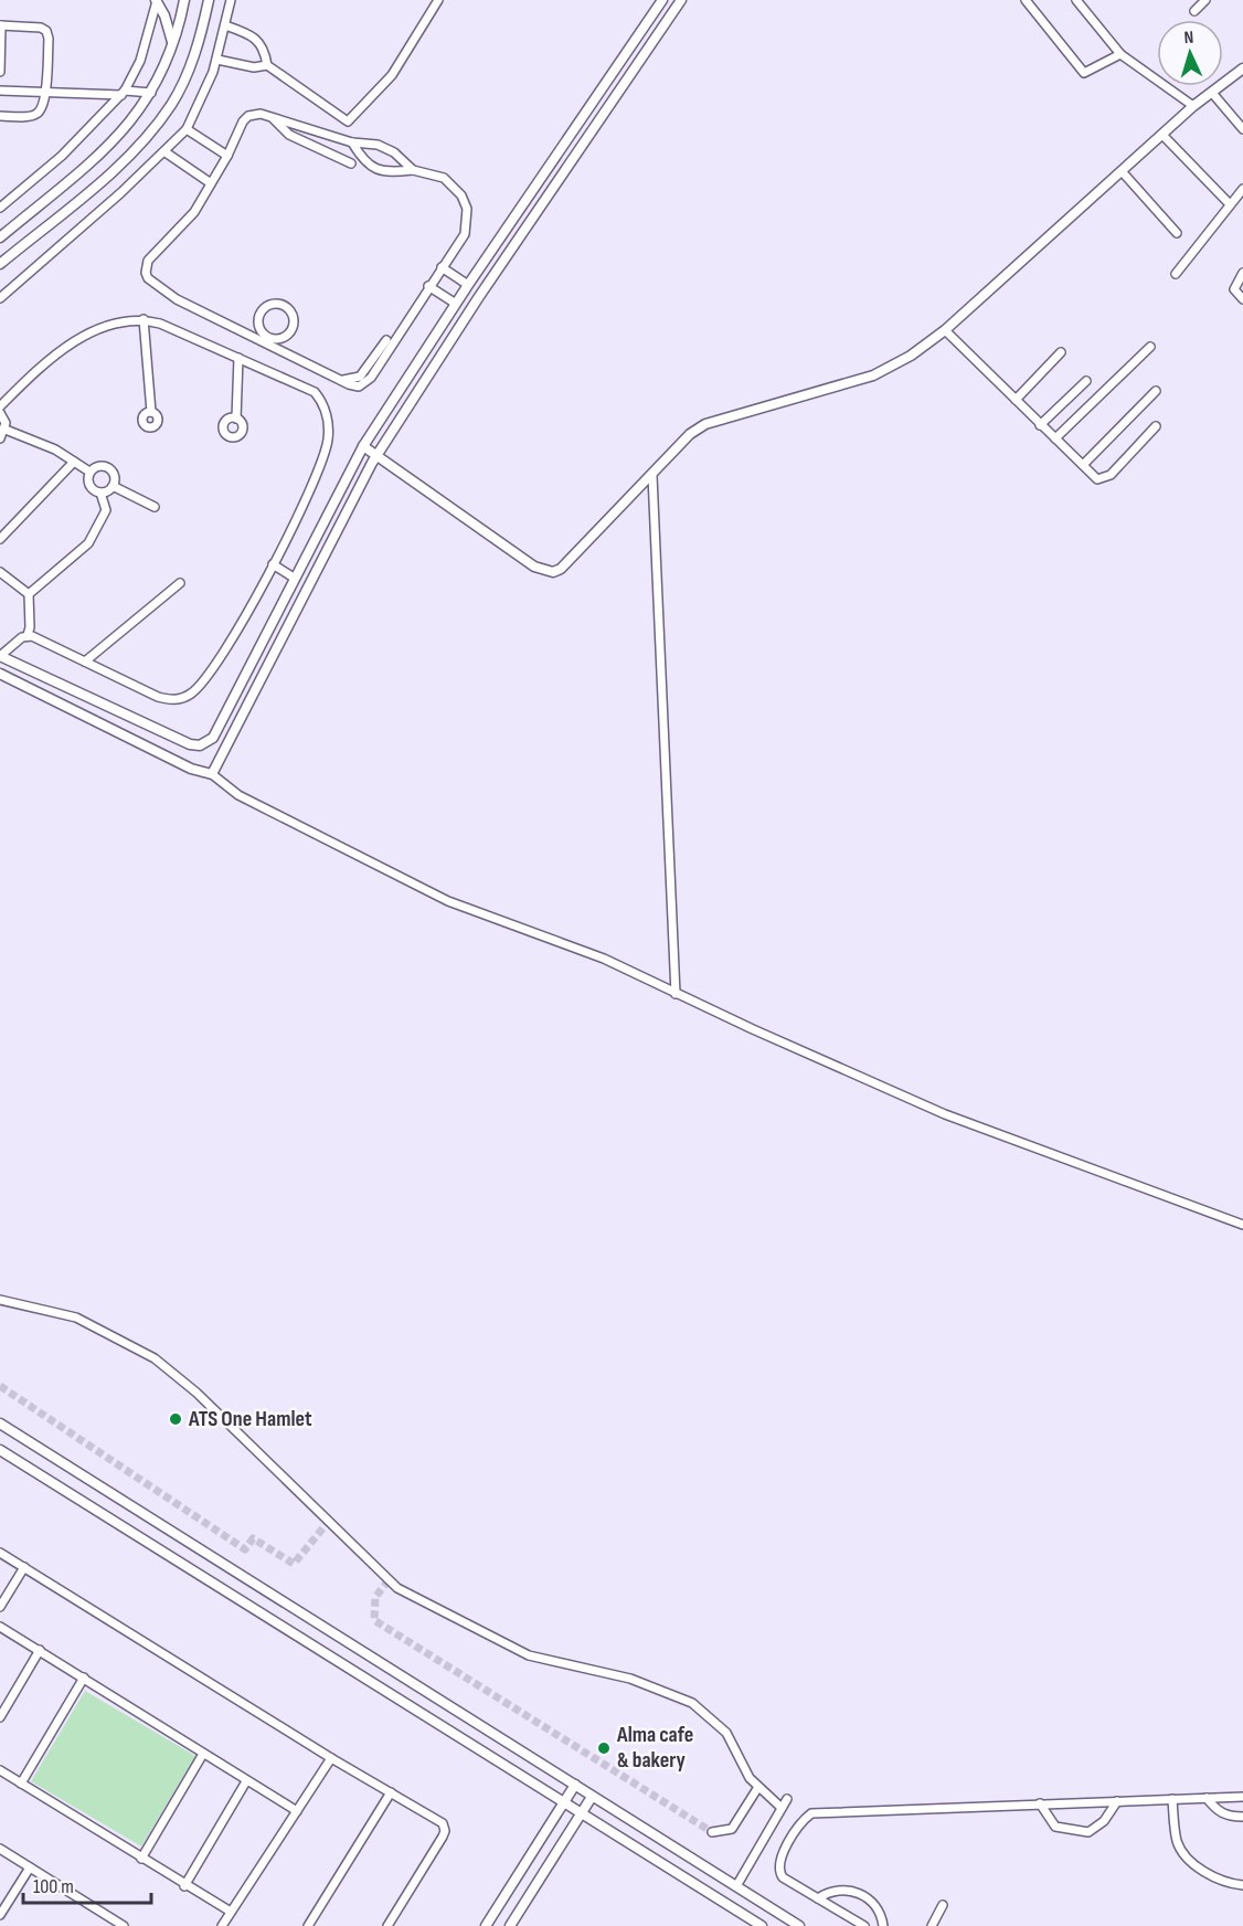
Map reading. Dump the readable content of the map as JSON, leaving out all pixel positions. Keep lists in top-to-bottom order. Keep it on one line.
{"places":["ATS One Hamlet","Alma cafe & bakery"],"scale_bar":"100 m","north":"top"}
